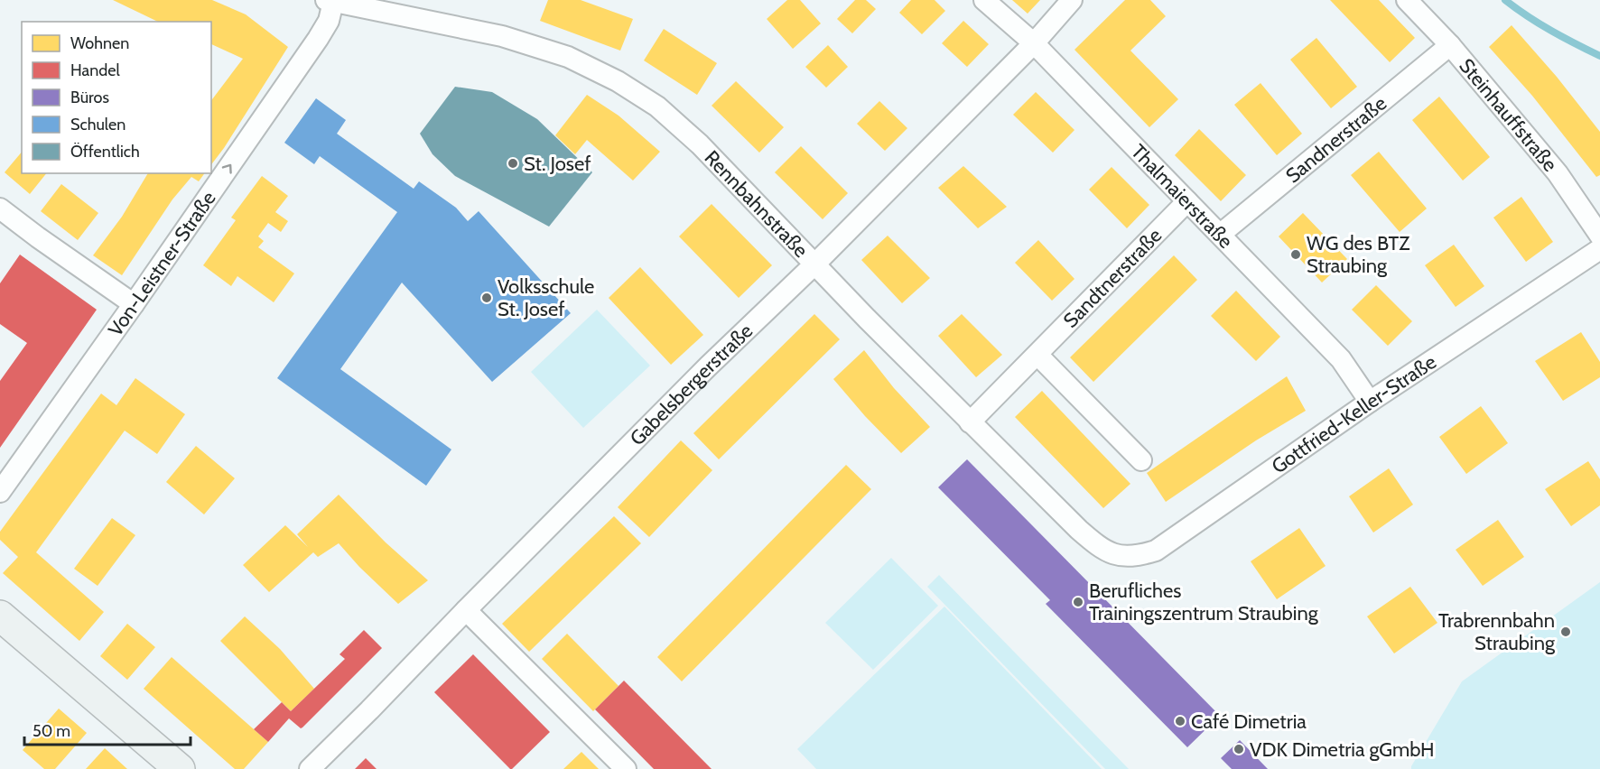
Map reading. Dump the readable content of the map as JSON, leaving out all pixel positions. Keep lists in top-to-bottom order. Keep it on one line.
{"streets":{"street":["Steinhauffstraße","Sandnerstraße","Thalmaierstraße","Rennbahnstraße","Von-Leistner-Straße","Sandtnerstraße","Gabelsbergerstraße","Gottfried-Keller-Straße"]},"crossings":[["Steinhauffstraße","Sandnerstraße"],["Sandnerstraße","Thalmaierstraße"],["Thalmaierstraße","Sandtnerstraße"],["Thalmaierstraße","Gabelsbergerstraße"],["Thalmaierstraße","Gottfried-Keller-Straße"],["Rennbahnstraße","Von-Leistner-Straße"],["Rennbahnstraße","Sandtnerstraße"],["Rennbahnstraße","Gabelsbergerstraße"],["Rennbahnstraße","Gottfried-Keller-Straße"]],"one_way":["Von-Leistner-Straße"],"places":["St. Josef","WG des BTZ Straubing","Volksschule St. Josef","Berufliches Trainingszentrum Straubing","Trabrennbahn Straubing","Café Dimetria","VDK Dimetria gGmbH"],"legend":["Wohnen","Handel","Büros","Schulen","Öffentlich"],"scale_bar":"50 m"}
